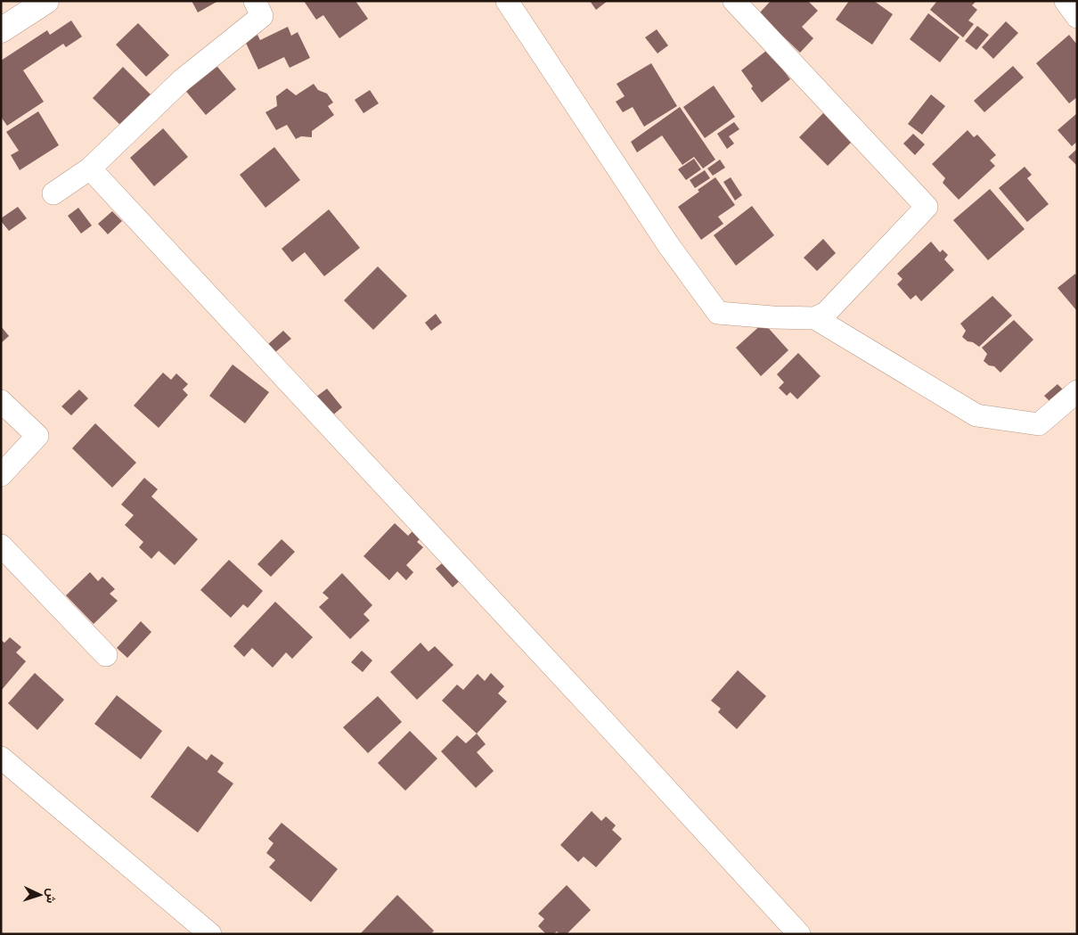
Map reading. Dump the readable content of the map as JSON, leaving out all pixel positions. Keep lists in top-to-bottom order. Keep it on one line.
{"north":"right"}
